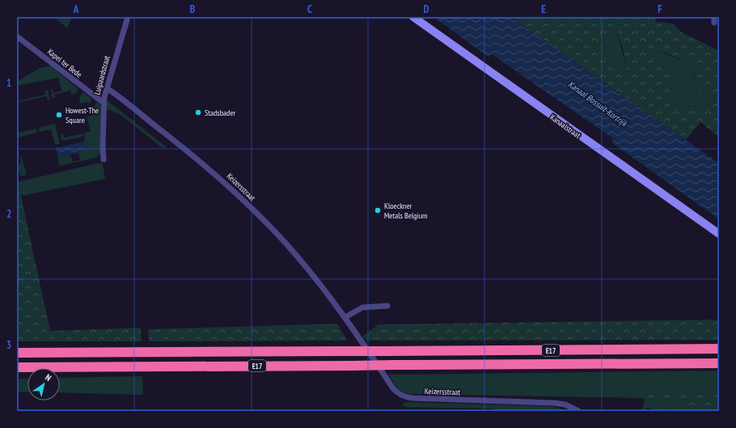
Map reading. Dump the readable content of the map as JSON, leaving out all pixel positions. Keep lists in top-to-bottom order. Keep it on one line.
{"streets":{"highway":["E17"],"street":["Kapel ter Bede","Luipaardstraat","Kanaalstraat","Keizersstraat"]},"crossings":[["Kapel ter Bede","Luipaardstraat"],["Luipaardstraat","Keizersstraat"]],"water":["Kanaal Bossuit-Kortrijk"],"places":["Stadsbader","Howest-The Square","Kloeckner Metals Belgium"],"north":"top right","grid":{"columns":["A","B","C","D","E","F"],"rows":["1","2","3"]}}
